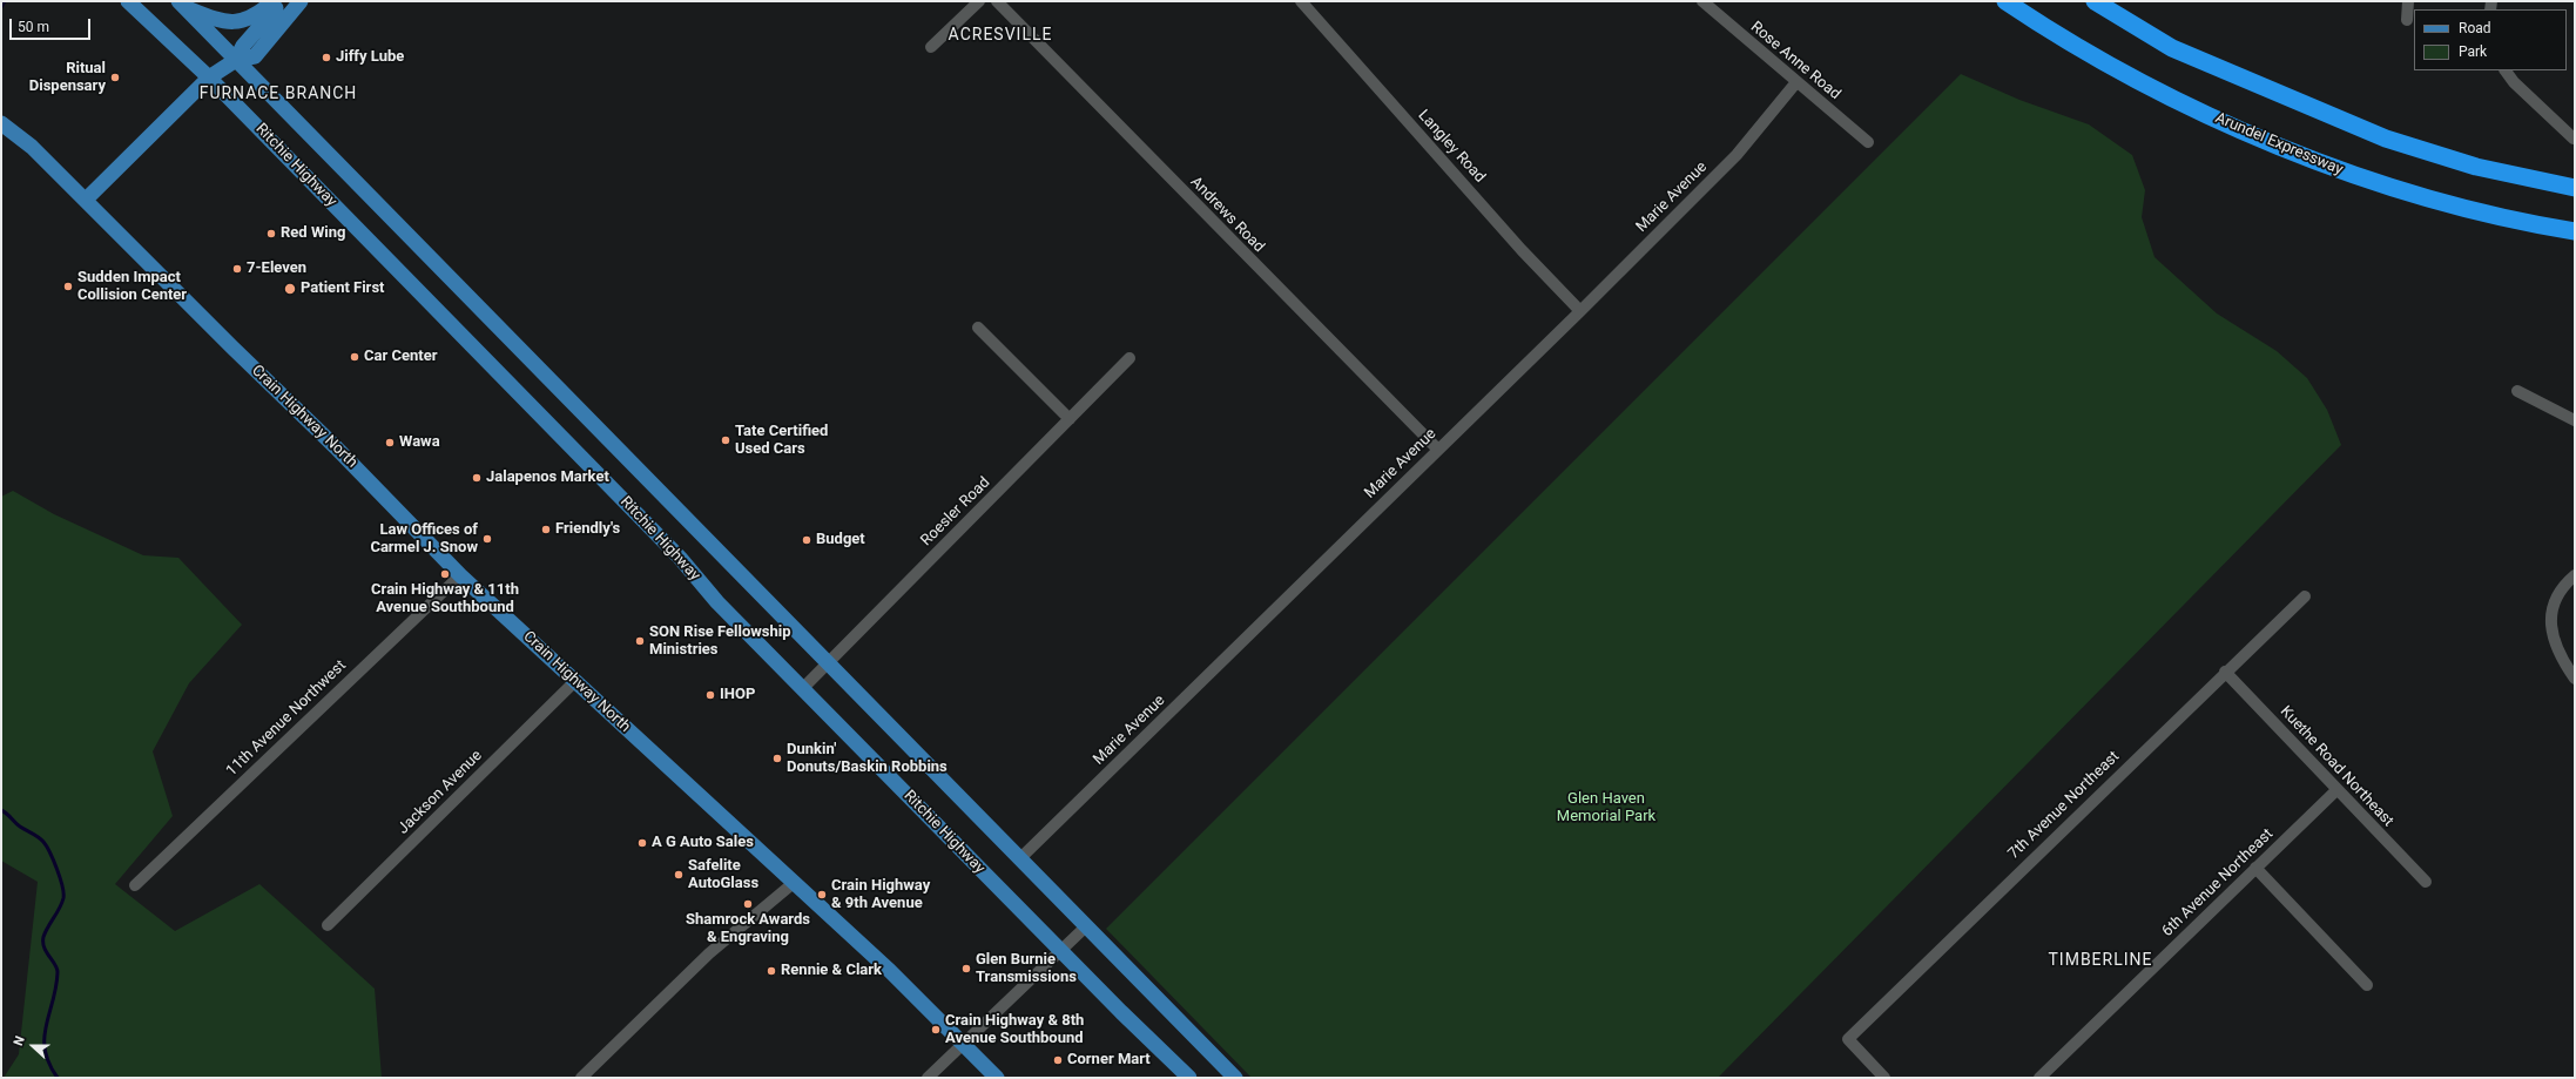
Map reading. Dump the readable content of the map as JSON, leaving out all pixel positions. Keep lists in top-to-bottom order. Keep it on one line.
{"streets":{"highway":["Arundel Expressway"],"main road":["Ritchie Highway","Crain Highway North"],"street":["Rose Anne Road","Langley Road","Marie Avenue","Andrews Road","Roesler Road","11th Avenue Northwest","Kuethe Road Northeast","Jackson Avenue","7th Avenue Northeast","6th Avenue Northeast"]},"crossings":[["Rose Anne Road","Marie Avenue"],["Langley Road","Marie Avenue"],["Ritchie Highway","Marie Avenue"],["Ritchie Highway","Roesler Road"],["Marie Avenue","Andrews Road"],["Crain Highway North","11th Avenue Northwest"],["Crain Highway North","Jackson Avenue"],["Kuethe Road Northeast","7th Avenue Northeast"],["Kuethe Road Northeast","6th Avenue Northeast"]],"districts":["ACRESVILLE","FURNACE BRANCH","TIMBERLINE"],"parks":["Glen Haven Memorial Park"],"places":["Jiffy Lube","Ritual Dispensary","Red Wing","7-Eleven","Sudden Impact Collision Center","Patient First","Car Center","Tate Certified Used Cars","Wawa","Jalapenos Market","Friendly's","Law Offices of Carmel J. Snow","Budget","Crain Highway & 11th Avenue Southbound","SON Rise Fellowship Ministries","IHOP","Dunkin' Donuts/Baskin Robbins","A G Auto Sales","Safelite AutoGlass","Crain Highway & 9th Avenue","Shamrock Awards & Engraving","Glen Burnie Transmissions","Rennie & Clark","Crain Highway & 8th Avenue Southbound","Corner Mart"],"legend":["Road","Park"],"scale_bar":"50 m","north":"left"}
